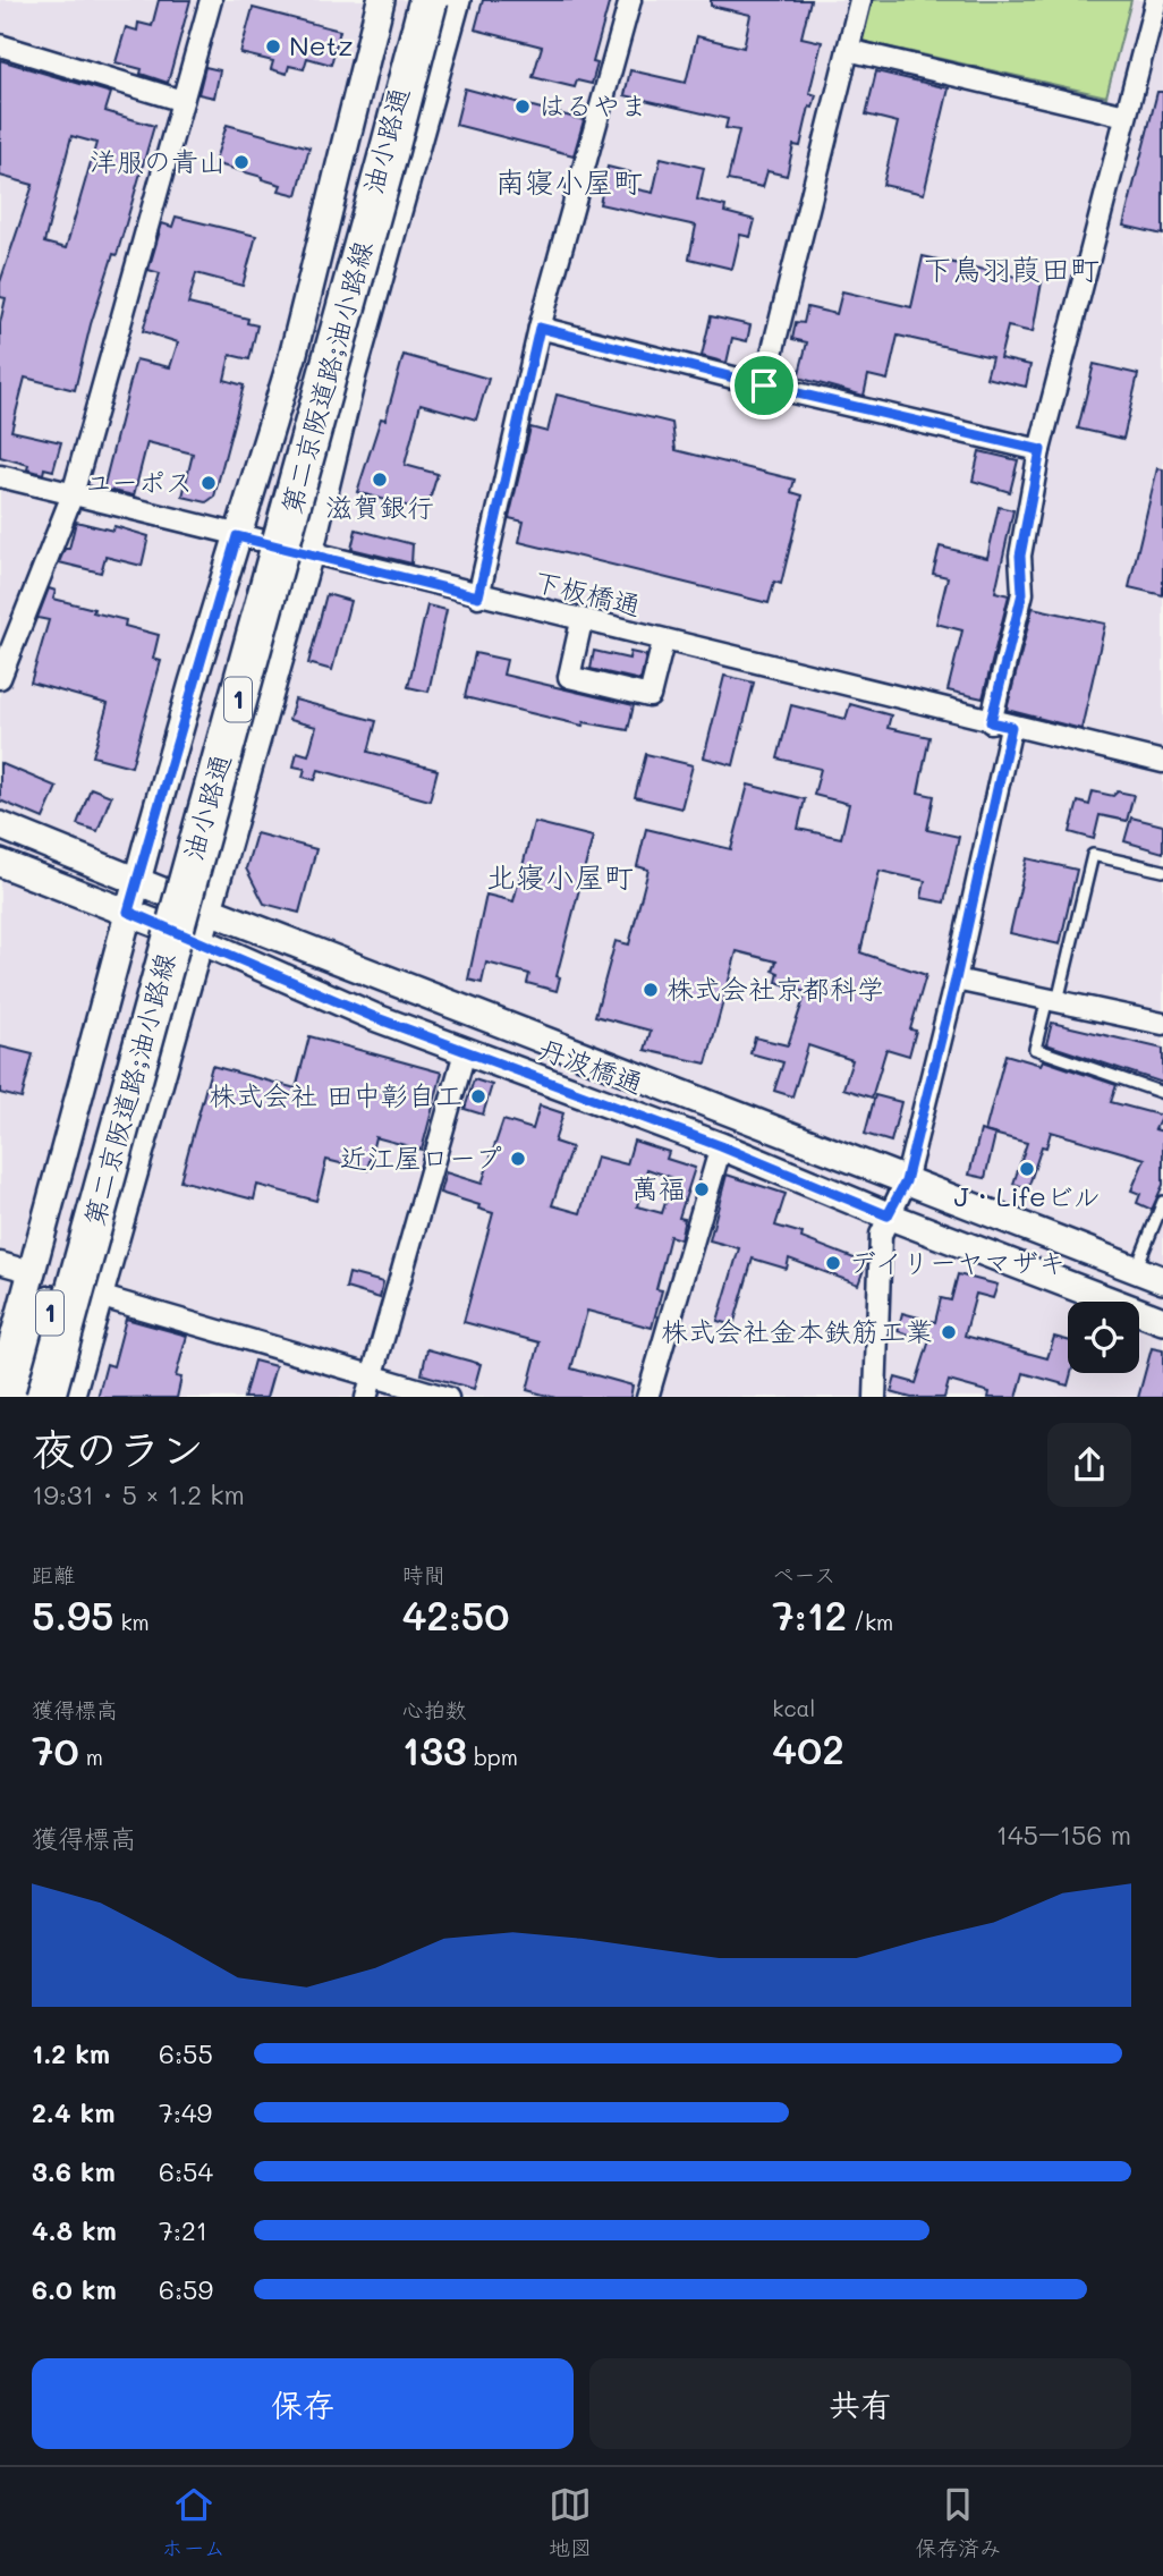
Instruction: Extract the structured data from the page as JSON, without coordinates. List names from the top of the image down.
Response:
{
  "streets": {
    "highway": ["第二京阪道路;油小路線", "1"],
    "street": ["油小路通", "下板橋通", "丹波橋通"]
  },
  "crossings": [
    ["油小路通", "下板橋通"],
    ["油小路通", "丹波橋通"]
  ],
  "districts": ["南寝小屋町", "下鳥羽葭田町", "北寝小屋町"],
  "places": [
    "Netz",
    "はるやま",
    "洋服の青山",
    "滋賀銀行",
    "ユーポス",
    "株式会社京都科学",
    "株式会社 田中彰自工",
    "近江屋ロープ",
    "J・Lifeビル",
    "萬福",
    "デイリーヤマザキ",
    "株式会社金本鉄筋工業"
  ],
  "page": {
    "heading": ["夜のラン", "19:31 · 5 × 1.2 km"],
    "stats": [
      ["距離", "5.95 km"],
      ["時間", "42:50"],
      ["ペース", "7:12 /km"],
      ["獲得標高", "70 m"],
      ["心拍数", "133 bpm"],
      ["kcal", "402"]
    ],
    "chart": ["獲得標高", "145–156 m"],
    "list": [
      {
        "name": "1.2 km",
        "note": "6:55"
      },
      {
        "name": "2.4 km",
        "note": "7:49"
      },
      {
        "name": "3.6 km",
        "note": "6:54"
      },
      {
        "name": "4.8 km",
        "note": "7:21"
      },
      {
        "name": "6.0 km",
        "note": "6:59"
      }
    ],
    "buttons": ["保存", "共有"],
    "tabs": ["ホーム", "地図", "保存済み"]
  }
}
